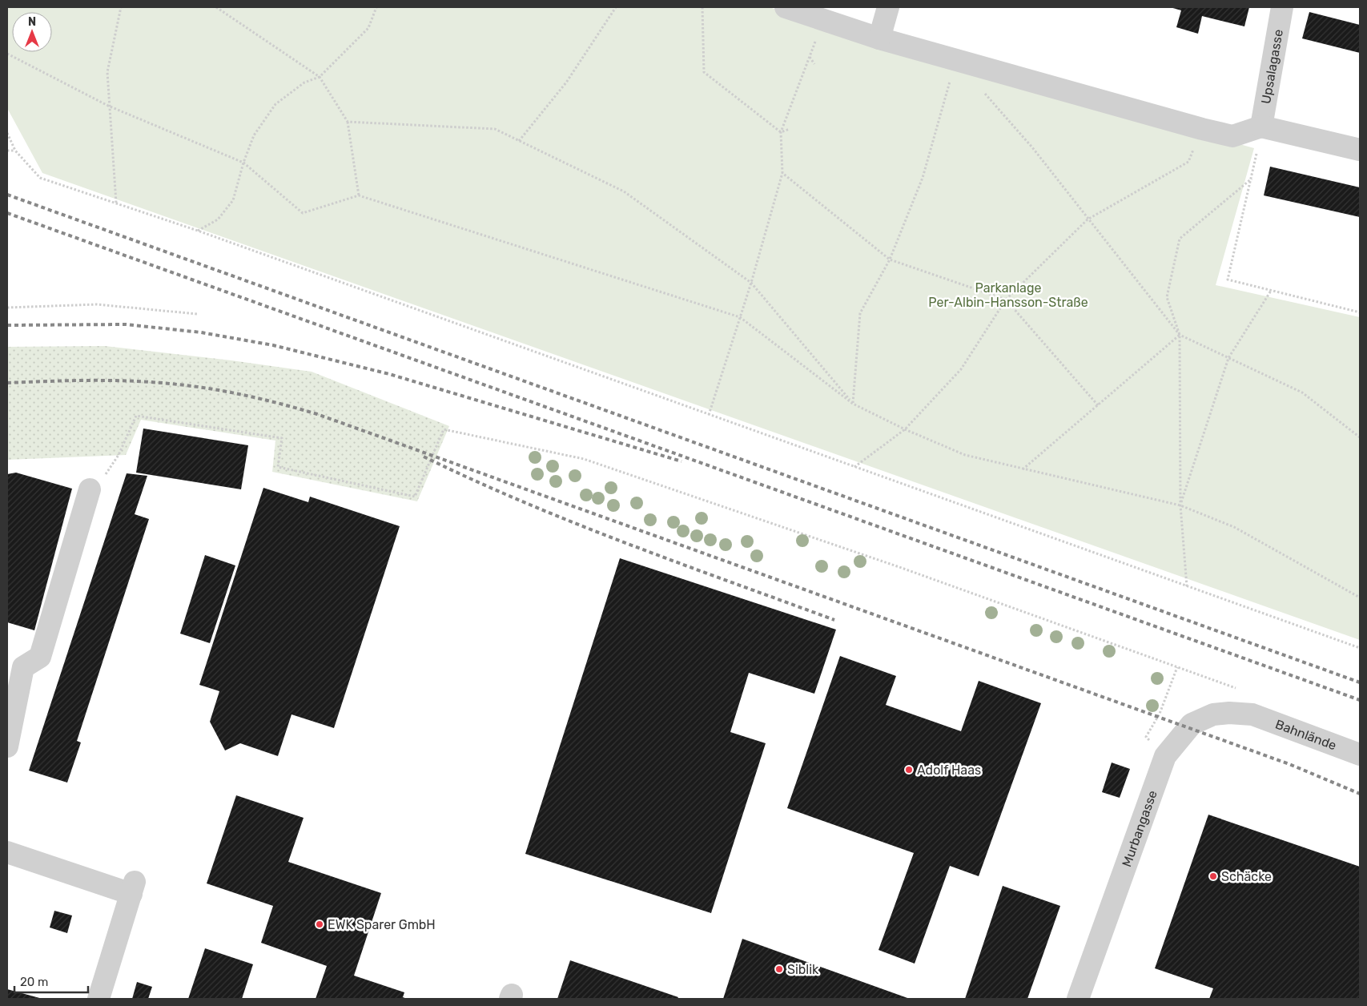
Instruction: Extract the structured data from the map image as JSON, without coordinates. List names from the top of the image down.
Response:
{
  "streets": {
    "street": ["Upsalagasse", "Bahnlände", "Murbangasse"]
  },
  "crossings": [
    ["Bahnlände", "Murbangasse"]
  ],
  "parks": ["Parkanlage Per-Albin-Hansson-Straße"],
  "places": [
    "Adolf Haas",
    "Schäcke",
    "EWK Sparer GmbH",
    "Siblik"
  ],
  "scale_bar": "20 m",
  "north": "top"
}
